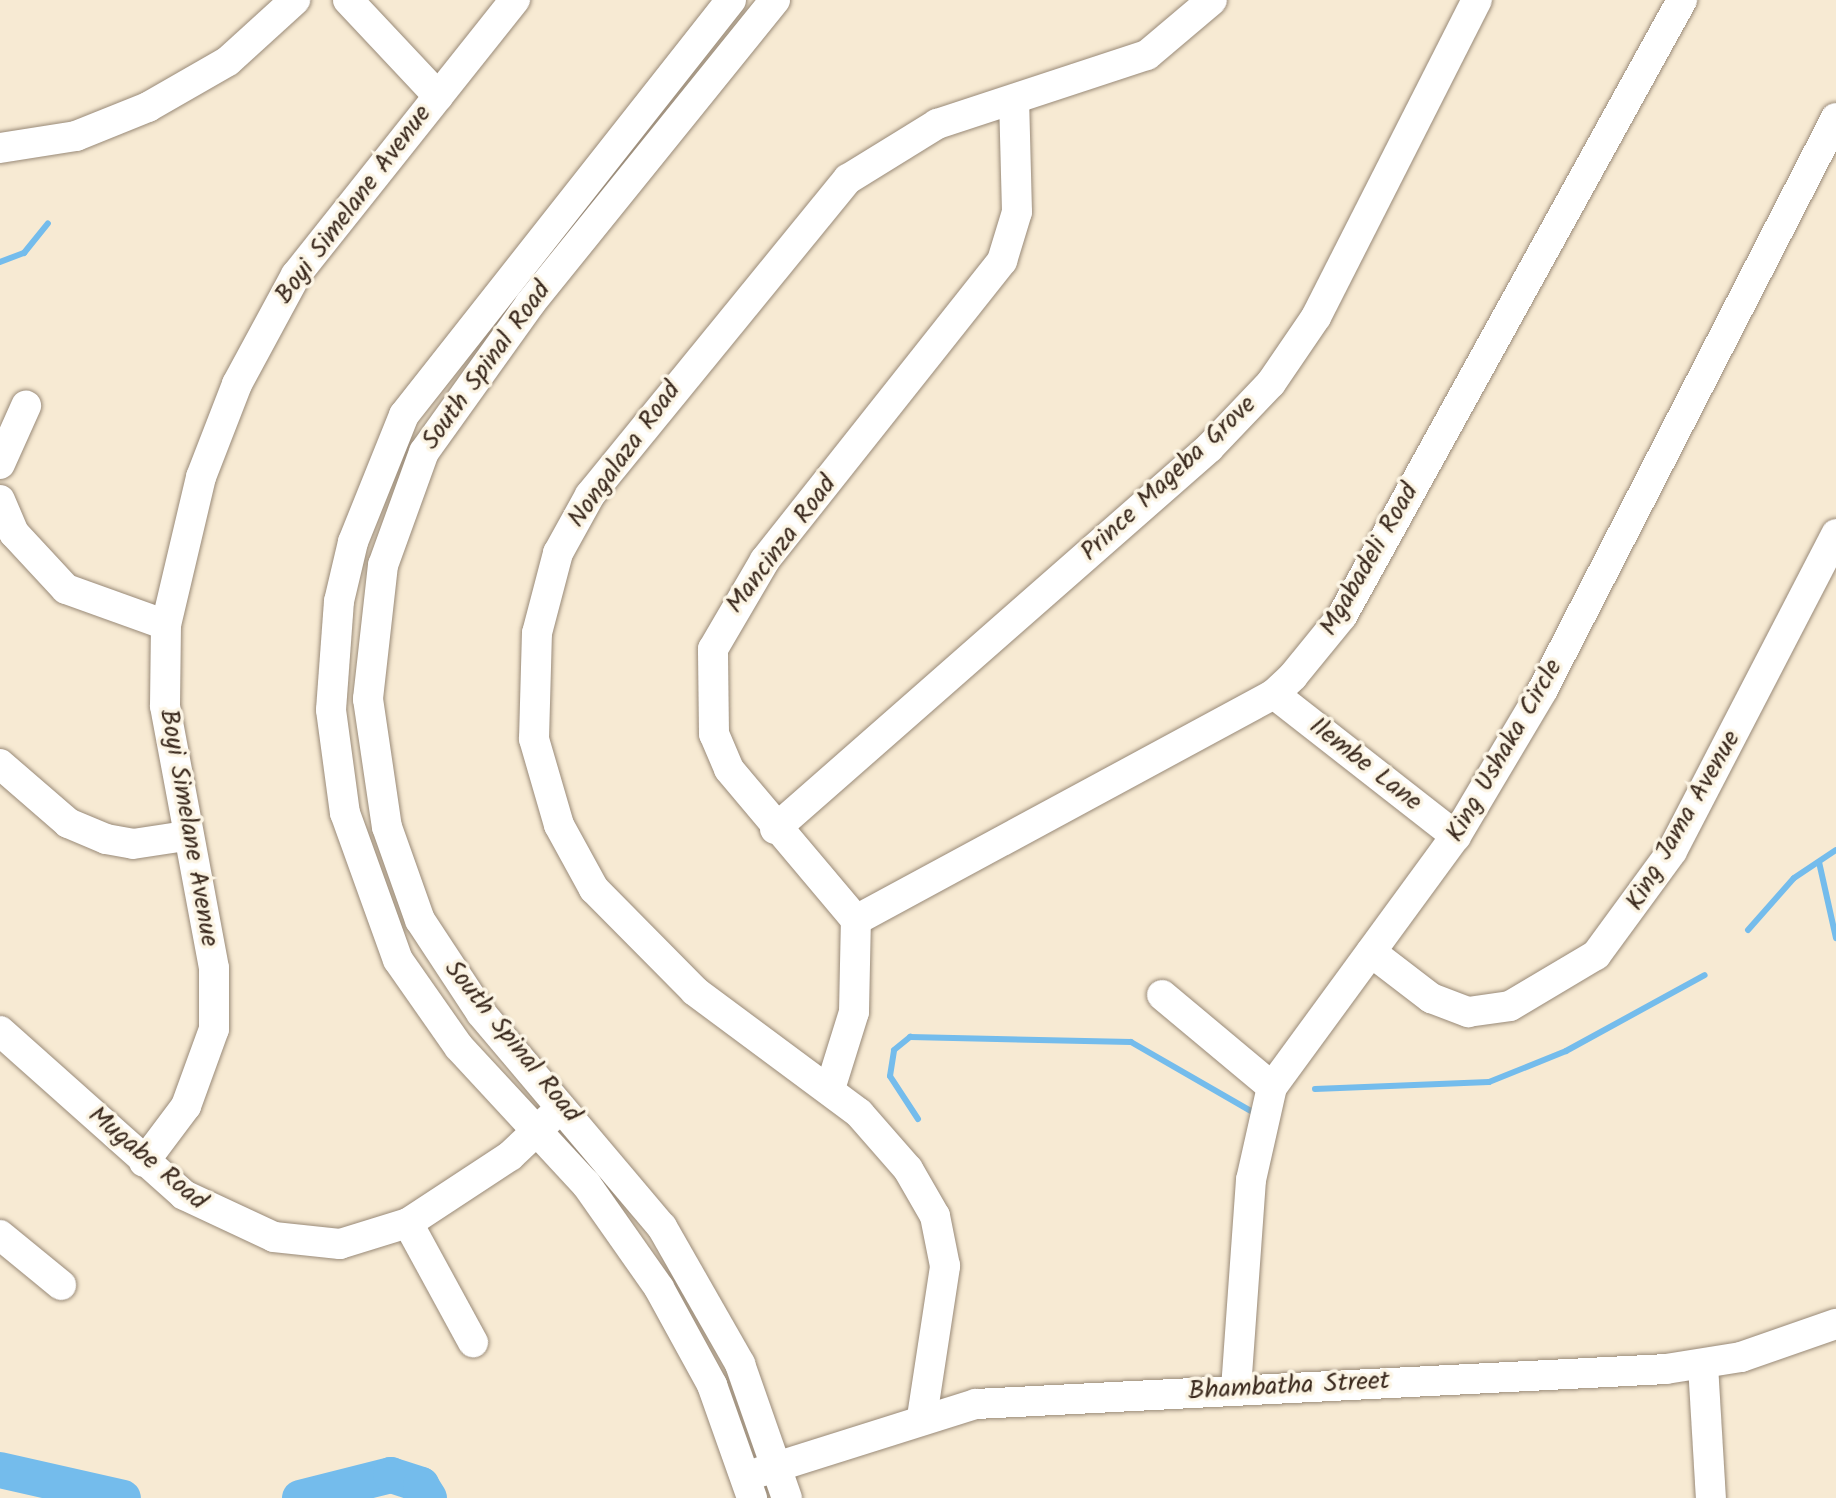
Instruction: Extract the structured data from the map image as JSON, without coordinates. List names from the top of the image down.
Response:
{
  "streets": {
    "street": [
      "Boyi Simelane Avenue",
      "South Spinal Road",
      "Nongalaza Road",
      "Prince Mageba Grove",
      "Mancinza Road",
      "Mgabadeli Road",
      "King Ushaka Circle",
      "Ilembe Lane",
      "King Jama Avenue",
      "Mugabe Road",
      "Bhambatha Street"
    ]
  },
  "crossings": [
    ["Boyi Simelane Avenue", "Mugabe Road"],
    ["South Spinal Road", "Mugabe Road"],
    ["South Spinal Road", "Bhambatha Street"],
    ["Nongalaza Road", "Mancinza Road"],
    ["Nongalaza Road", "Bhambatha Street"],
    ["Prince Mageba Grove", "Mancinza Road"],
    ["Mancinza Road", "Mgabadeli Road"],
    ["Mgabadeli Road", "Ilembe Lane"],
    ["King Ushaka Circle", "Ilembe Lane"],
    ["King Ushaka Circle", "King Jama Avenue"],
    ["King Ushaka Circle", "Bhambatha Street"]
  ]
}
